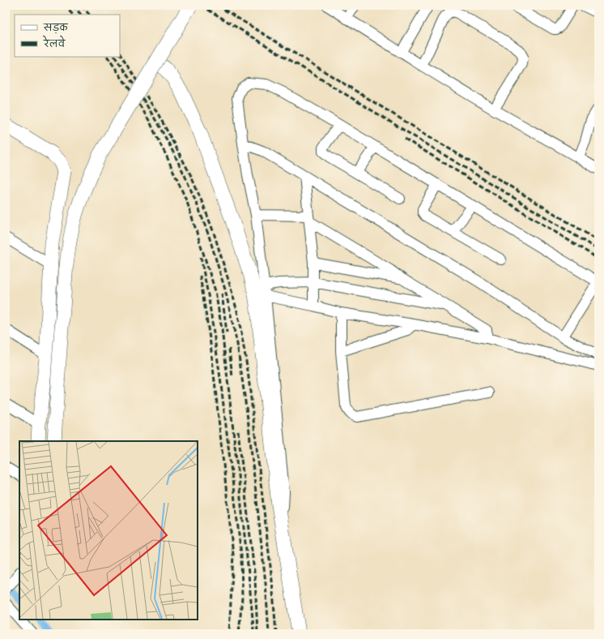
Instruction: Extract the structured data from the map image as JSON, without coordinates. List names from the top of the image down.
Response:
{
  "legend": ["सड़क", "रेलवे"]
}
